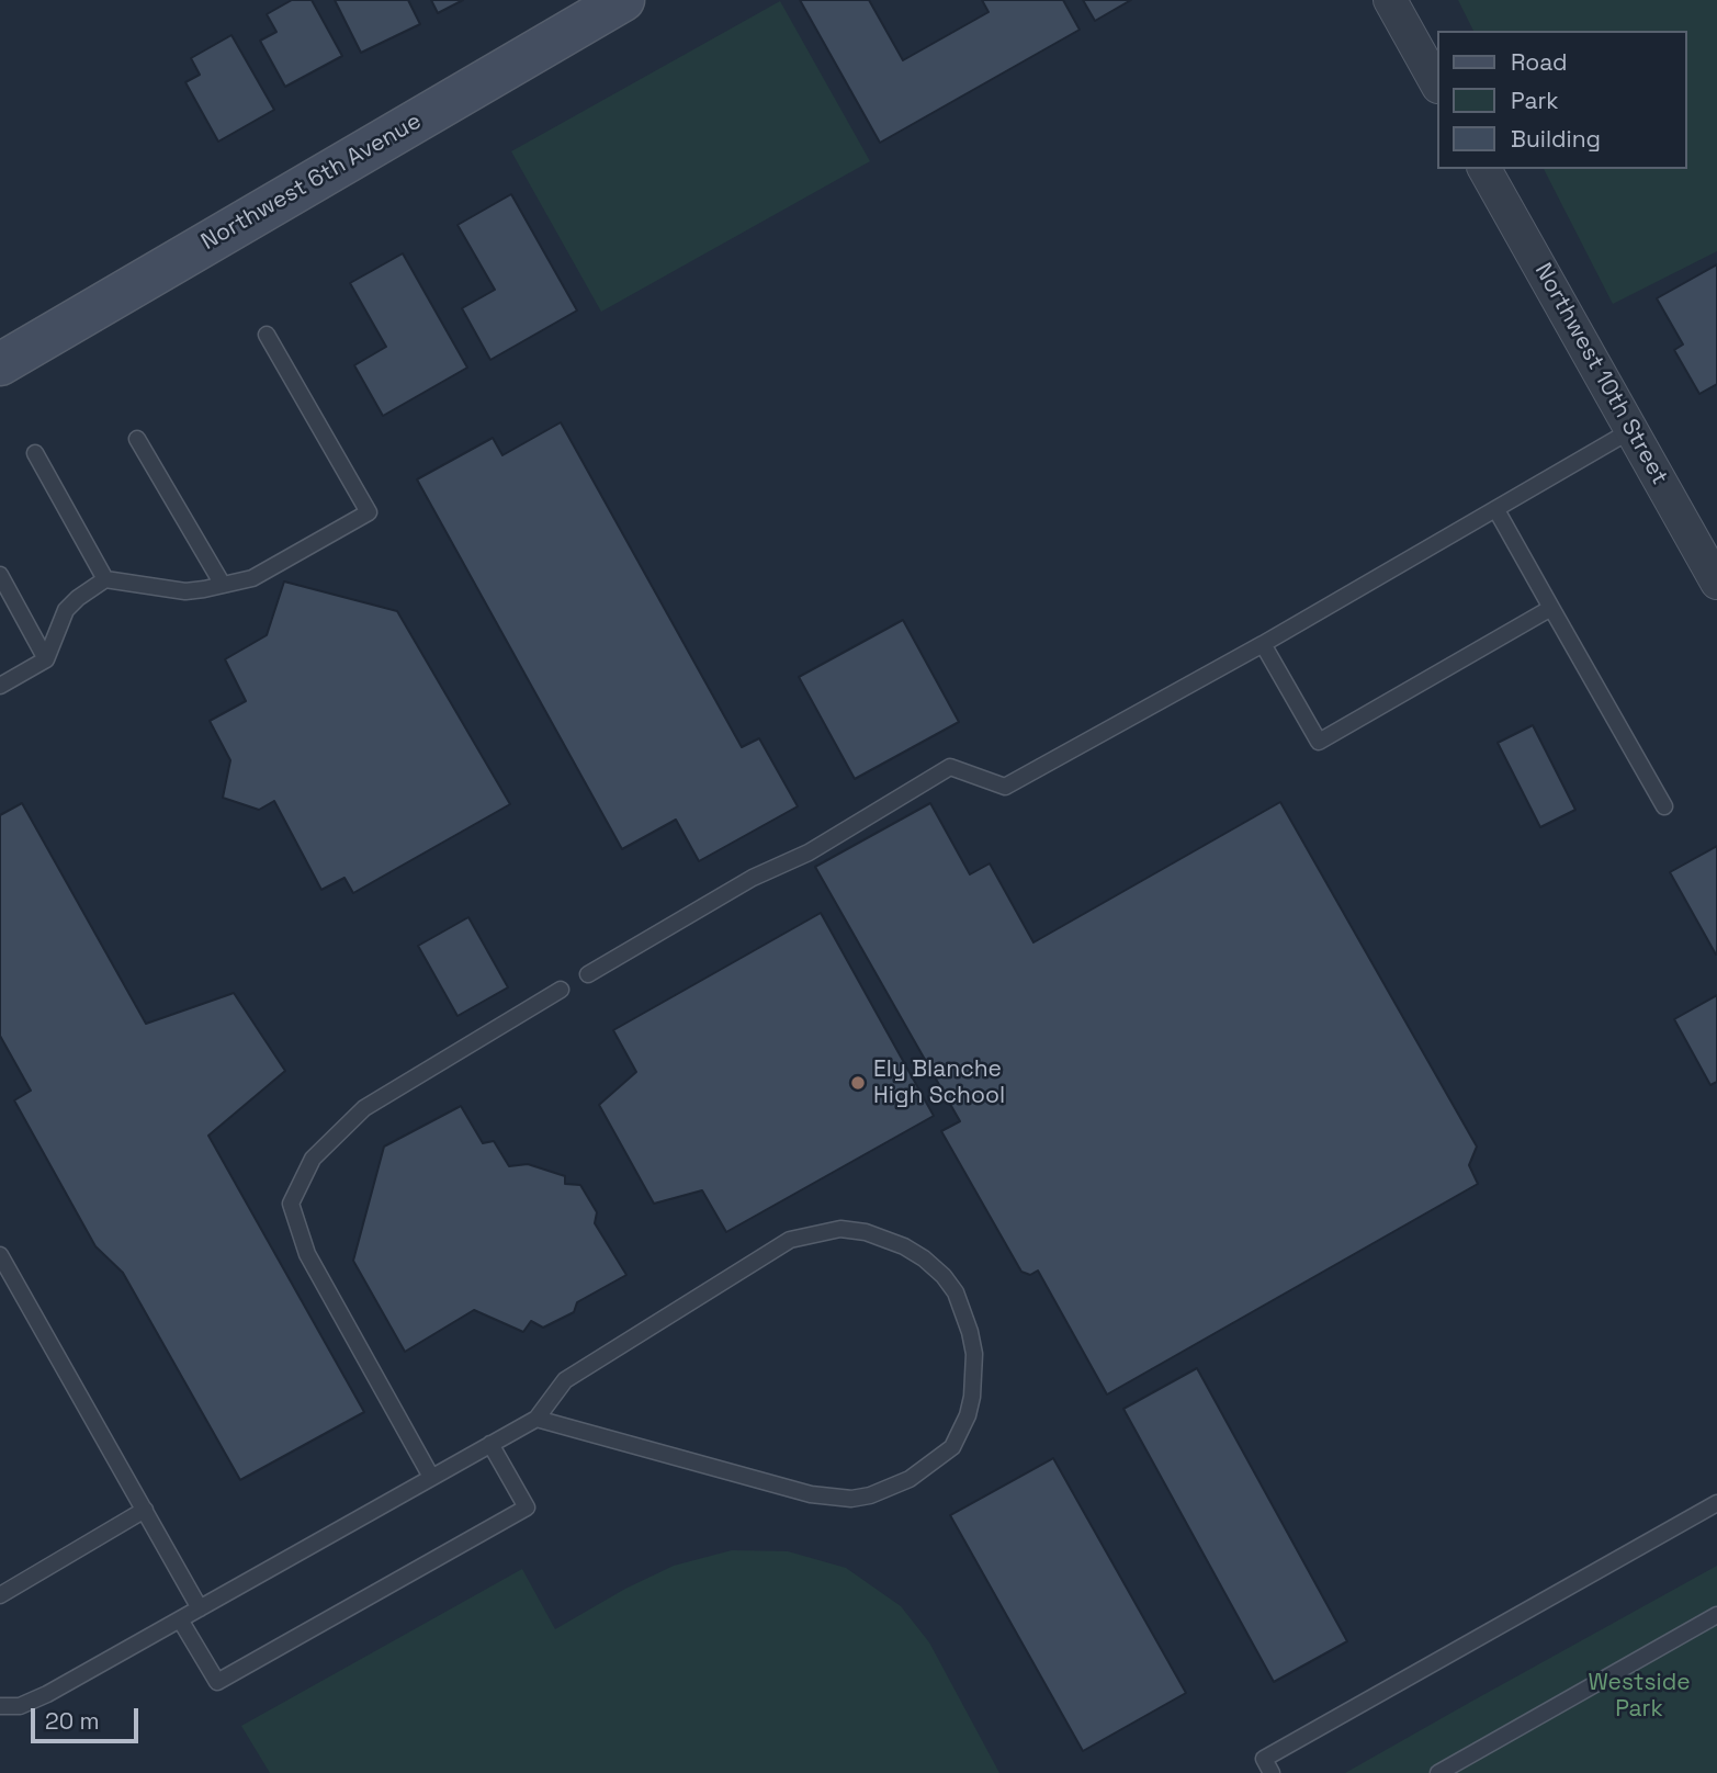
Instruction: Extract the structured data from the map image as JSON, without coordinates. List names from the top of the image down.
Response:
{
  "streets": {
    "street": ["Northwest 6th Avenue", "Northwest 10th Street"]
  },
  "parks": ["Westside Park"],
  "places": ["Ely Blanche High School"],
  "legend": ["Road", "Park", "Building"],
  "scale_bar": "20 m"
}
